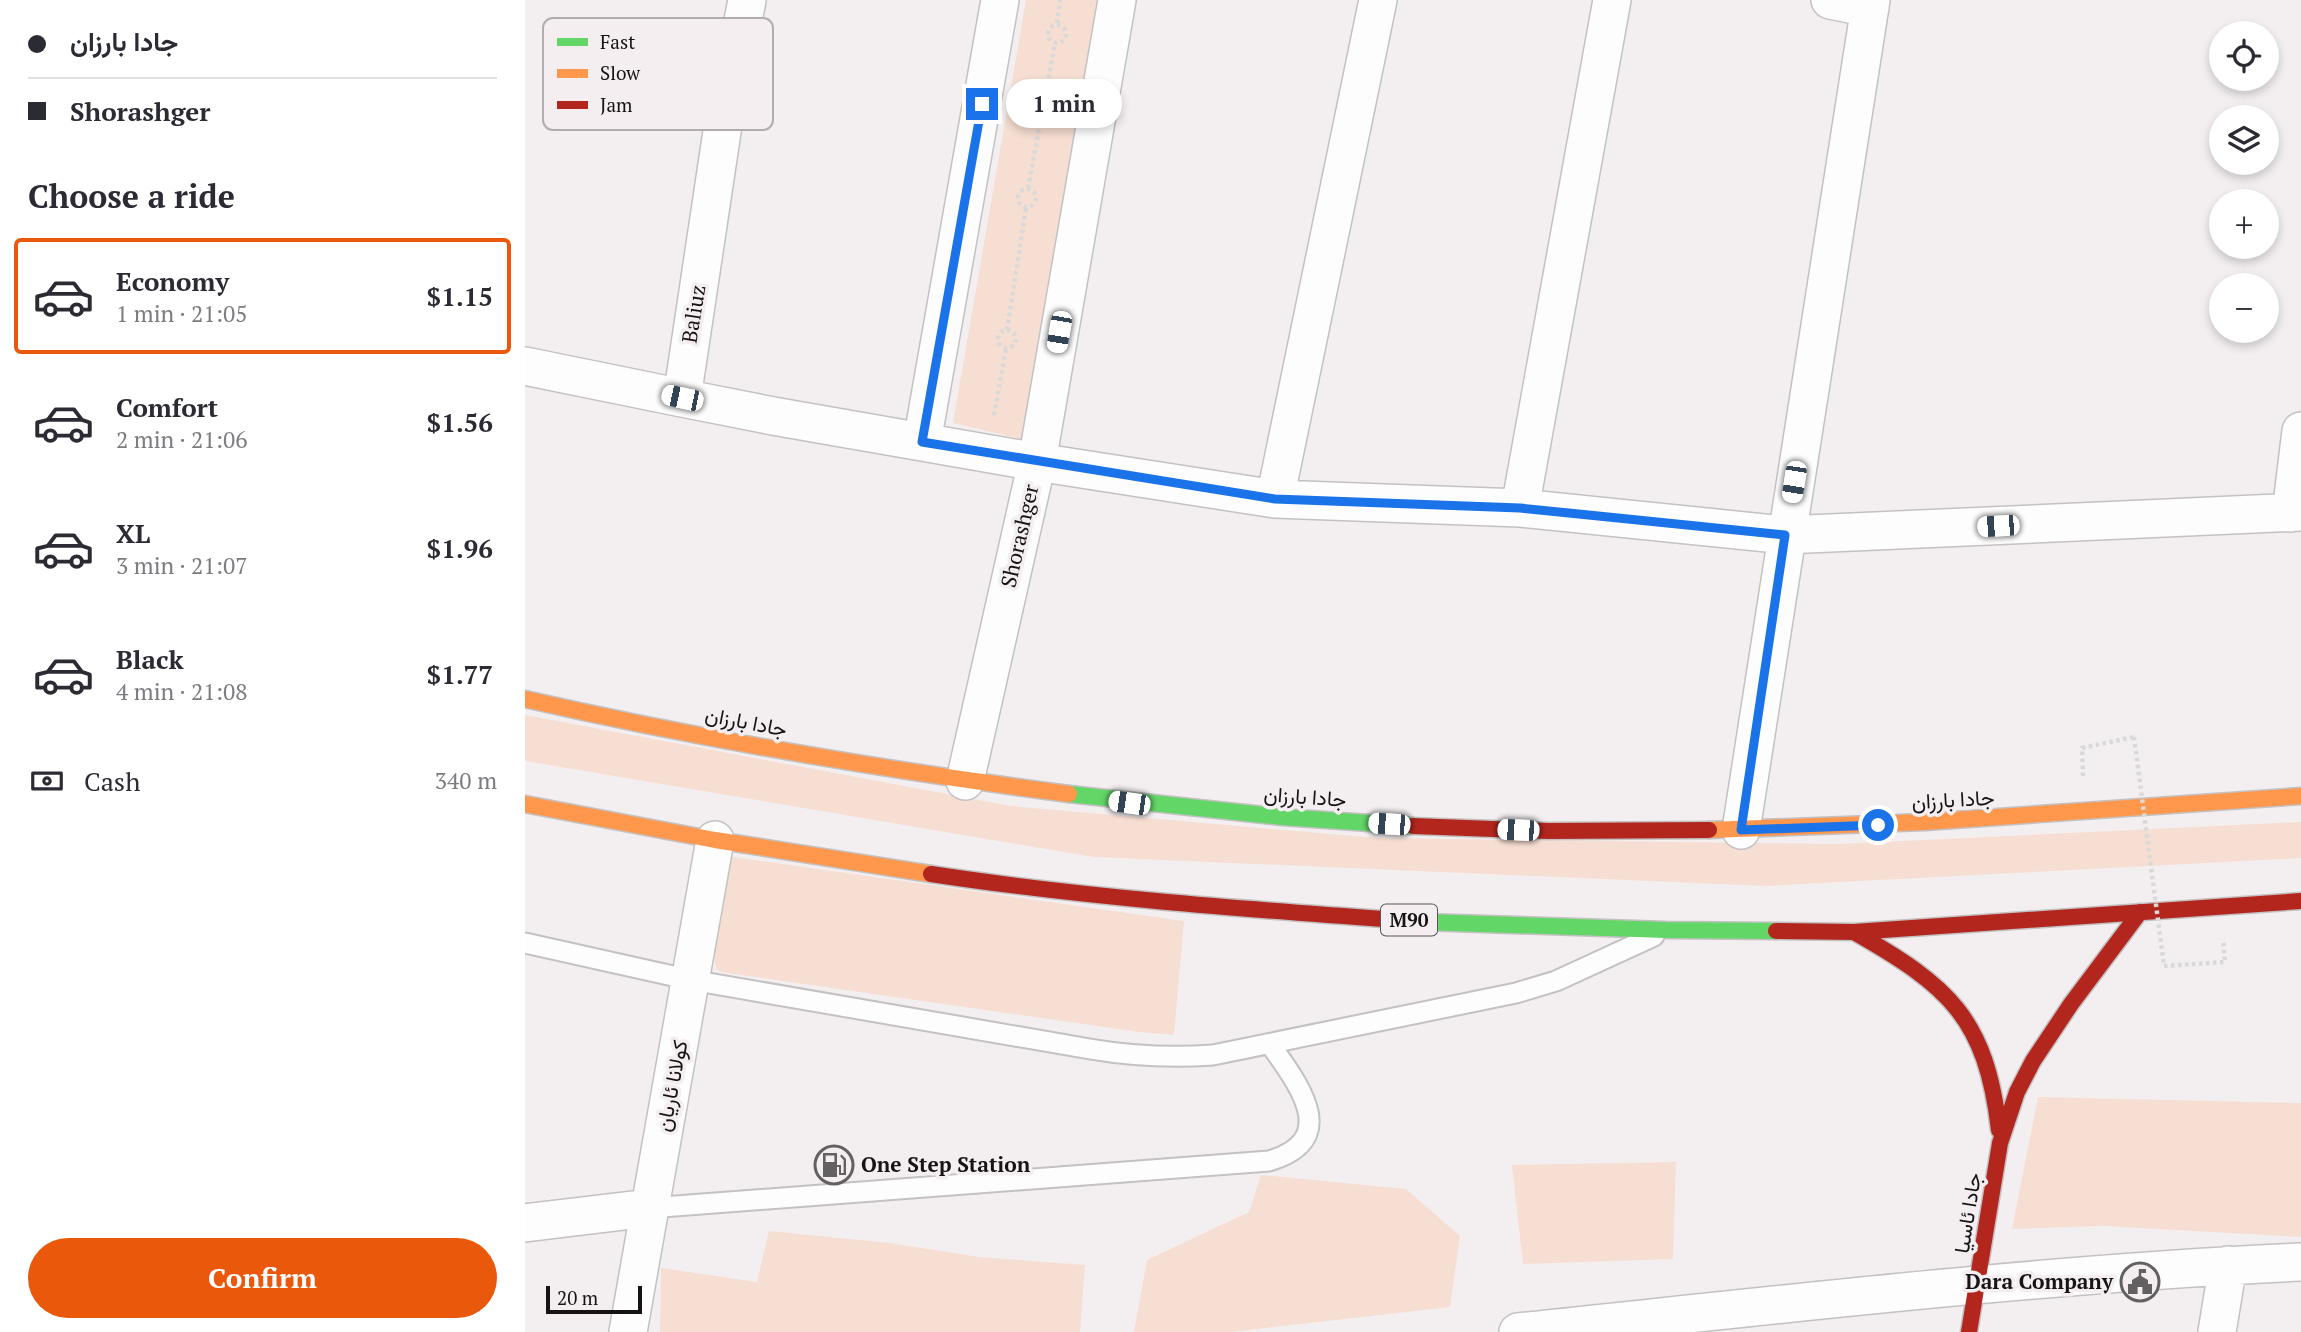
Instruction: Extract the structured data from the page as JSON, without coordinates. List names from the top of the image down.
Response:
{
  "streets": {
    "main road": ["جادا بارزان", "M90", "جادا ئاسيا"],
    "street": ["Baliuz", "Shorashger", "كولانا ئاريان"]
  },
  "crossings": [
    ["Shorashger", "جادا بارزان"],
    ["M90", "كولانا ئاريان"]
  ],
  "places": {
    "fuel station": ["One Step Station"],
    "public building": ["Dara Company"]
  },
  "legend": ["Fast", "Slow", "Jam"],
  "scale_bar": "20 m",
  "page": {
    "banner": ["جادا بارزان", "Shorashger"],
    "map_buttons": ["+", "−"],
    "bubble": "1 min",
    "heading": "Choose a ride",
    "list": [
      {
        "name": "Economy",
        "note": "1 min · 21:05",
        "value": "$1.15"
      },
      {
        "name": "Comfort",
        "note": "2 min · 21:06",
        "value": "$1.56"
      },
      {
        "name": "XL",
        "note": "3 min · 21:07",
        "value": "$1.96"
      },
      {
        "name": "Black",
        "note": "4 min · 21:08",
        "value": "$1.77"
      }
    ],
    "pay": ["Cash", "340 m"],
    "buttons": "Confirm",
    "scale": "20 m"
  }
}
